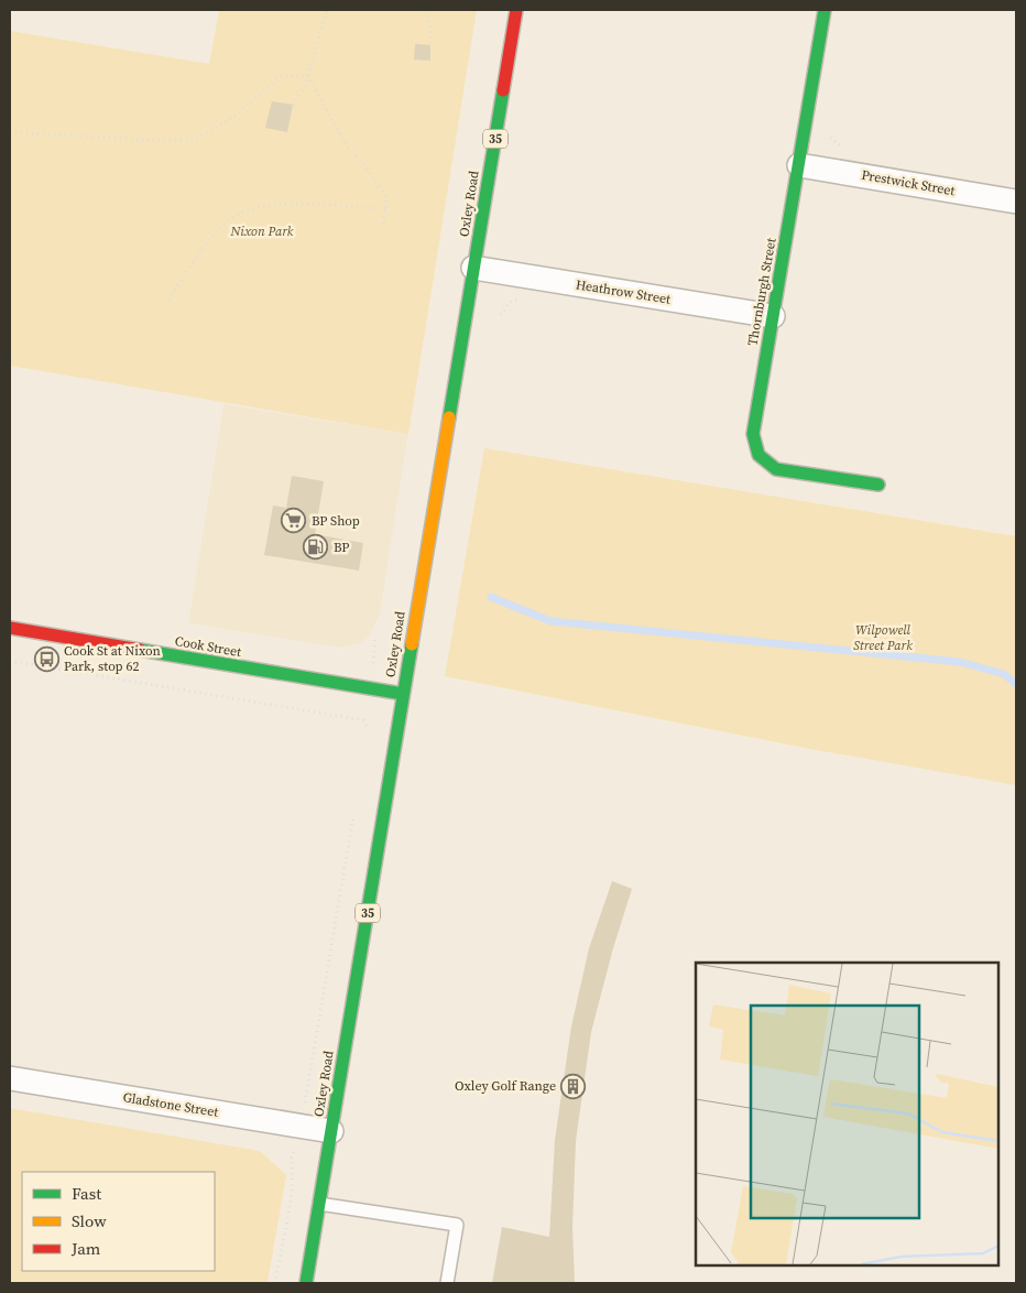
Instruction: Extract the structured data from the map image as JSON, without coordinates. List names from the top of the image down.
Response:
{
  "streets": {
    "main road": [
      "35",
      "Oxley Road",
      "Thornburgh Street",
      "Cook Street"
    ],
    "street": ["Prestwick Street", "Heathrow Street", "Gladstone Street"]
  },
  "crossings": [
    ["Prestwick Street", "Thornburgh Street"],
    ["Oxley Road", "Heathrow Street"],
    ["Oxley Road", "Cook Street"],
    ["Oxley Road", "Gladstone Street"],
    ["Heathrow Street", "Thornburgh Street"]
  ],
  "parks": ["Nixon Park", "Wilpowell Street Park"],
  "places": {
    "supermarket": ["BP Shop"],
    "fuel station": ["BP"],
    "bus stop": ["Cook St at Nixon Park, stop 62"],
    "building": ["Oxley Golf Range"]
  },
  "legend": ["Fast", "Slow", "Jam"]
}
